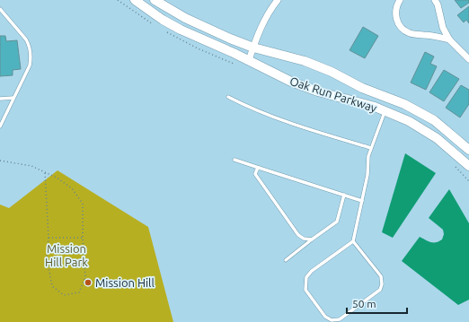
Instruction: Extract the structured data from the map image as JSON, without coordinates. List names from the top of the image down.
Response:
{
  "streets": {
    "street": ["Oak Run Parkway"]
  },
  "parks": ["Mission Hill Park"],
  "places": ["Mission Hill"],
  "scale_bar": "50 m"
}
